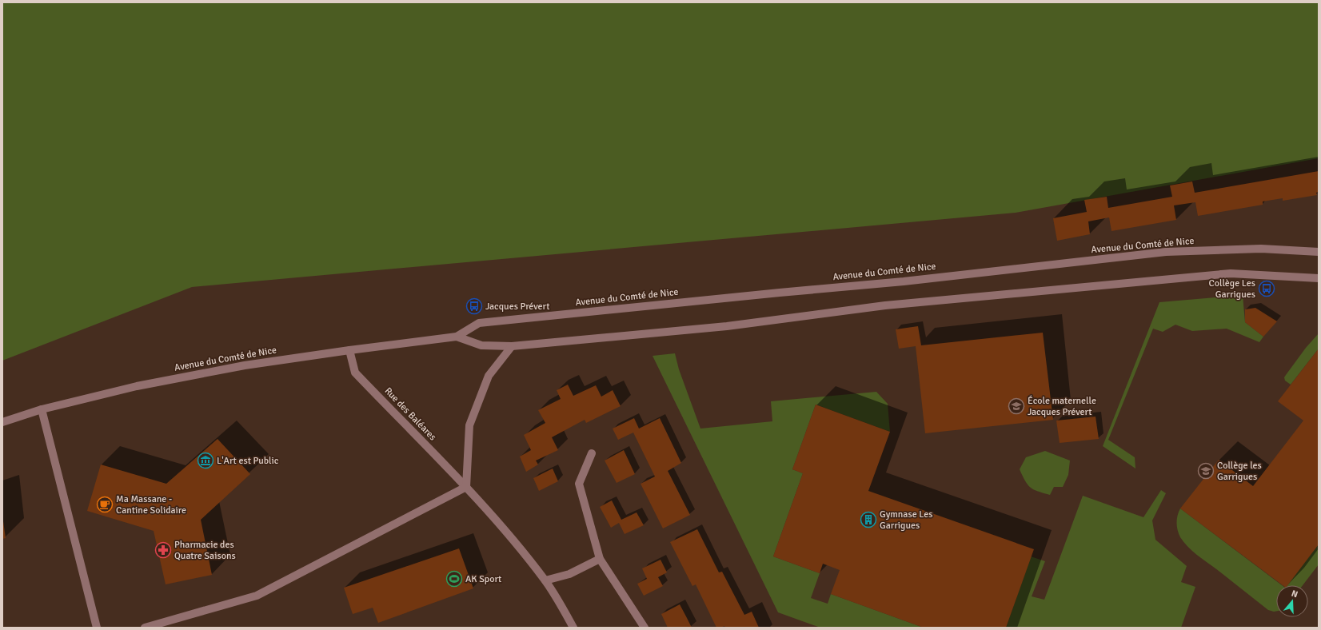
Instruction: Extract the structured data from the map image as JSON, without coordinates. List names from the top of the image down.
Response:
{
  "streets": {
    "street": ["Avenue du Comté de Nice", "Rue des Baléares"]
  },
  "crossings": [
    ["Avenue du Comté de Nice", "Rue des Baléares"]
  ],
  "places": {
    "bus stop": ["Collège Les Garrigues", "Jacques Prévert"],
    "school or university": ["École maternelle Jacques Prévert", "Collège les Garrigues"],
    "museum": ["L'Art est Public"],
    "cafe": ["Ma Massane - Cantine Solidaire"],
    "building": ["Gymnase Les Garrigues"],
    "pharmacy": ["Pharmacie des Quatre Saisons"],
    "sports": ["AK Sport"]
  },
  "north": "top"
}
